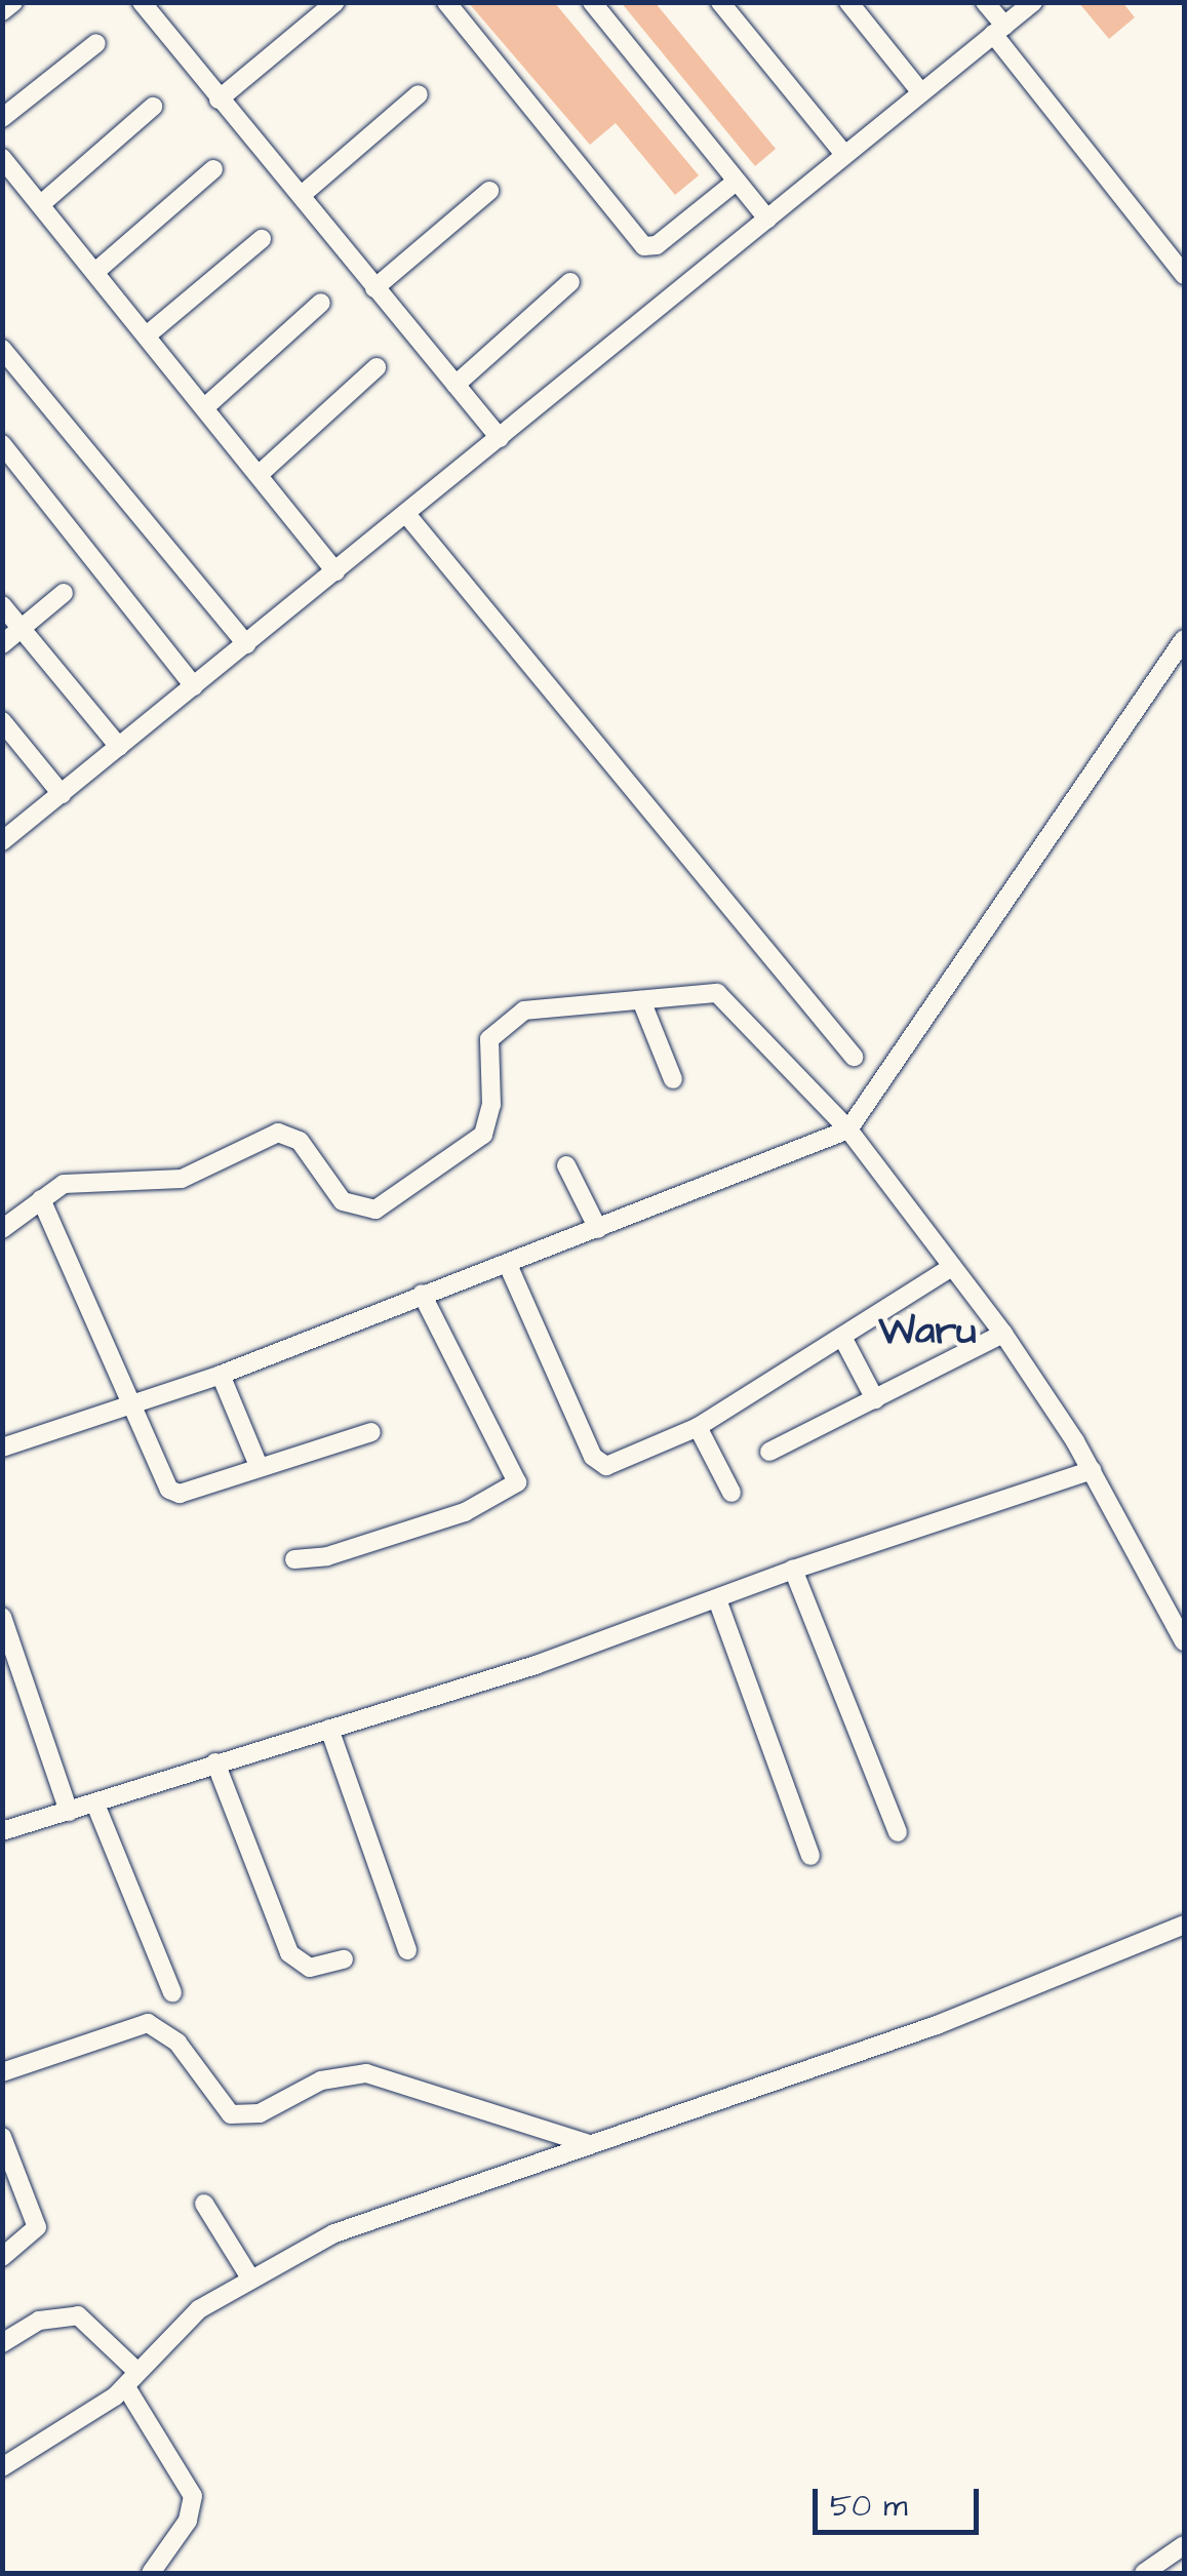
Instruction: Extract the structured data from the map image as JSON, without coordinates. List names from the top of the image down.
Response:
{
  "districts": ["Waru"],
  "scale_bar": "50 m"
}
